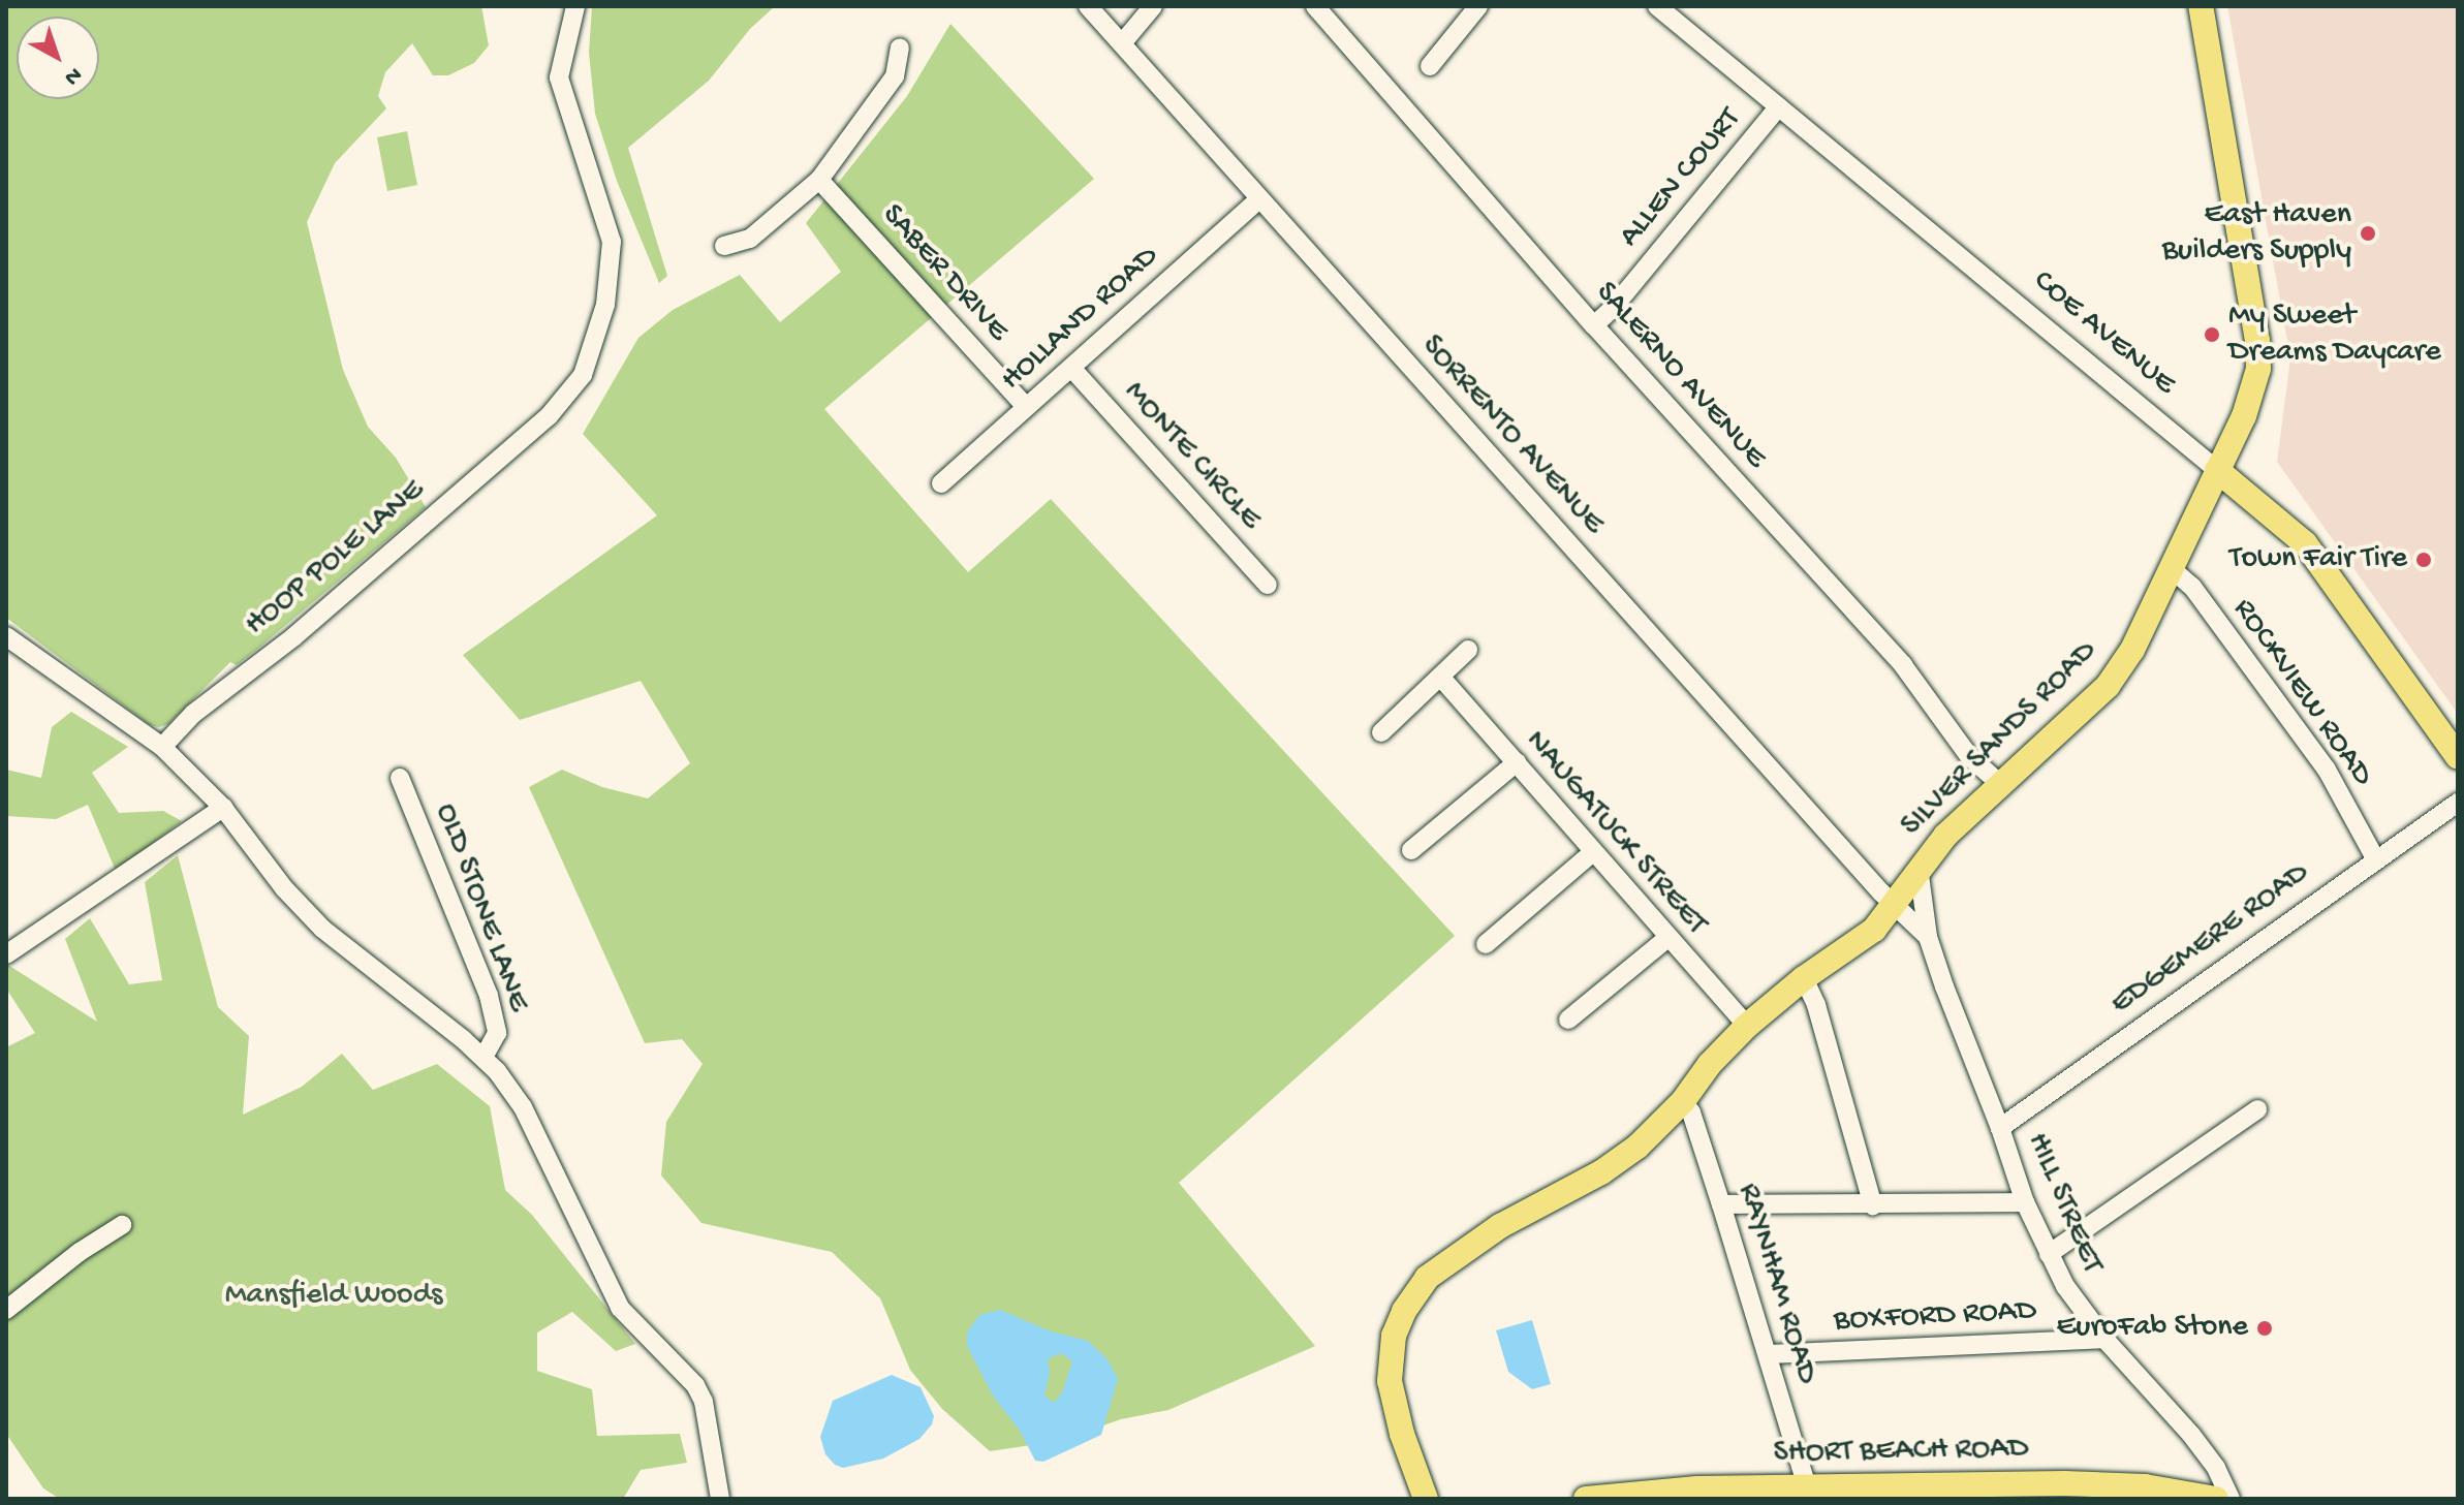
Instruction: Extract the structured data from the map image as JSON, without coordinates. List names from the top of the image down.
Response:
{
  "streets": {
    "main road": ["COE AVENUE", "SILVER SANDS ROAD", "SHORT BEACH ROAD"],
    "street": [
      "ALLEN COURT",
      "SABER DRIVE",
      "HOLLAND ROAD",
      "SALERNO AVENUE",
      "SORRENTO AVENUE",
      "MONTE CIRCLE",
      "HOOP POLE LANE",
      "ROCKVIEW ROAD",
      "NAUGATUCK STREET",
      "OLD STONE LANE",
      "EDGEMERE ROAD",
      "HILL STREET",
      "RAYNHAM ROAD",
      "BOXFORD ROAD"
    ]
  },
  "crossings": [
    ["ALLEN COURT", "COE AVENUE"],
    ["ALLEN COURT", "SALERNO AVENUE"],
    ["SABER DRIVE", "HOLLAND ROAD"],
    ["HOLLAND ROAD", "SORRENTO AVENUE"],
    ["HOLLAND ROAD", "MONTE CIRCLE"],
    ["COE AVENUE", "SILVER SANDS ROAD"],
    ["SALERNO AVENUE", "SILVER SANDS ROAD"],
    ["SORRENTO AVENUE", "SILVER SANDS ROAD"],
    ["SORRENTO AVENUE", "HILL STREET"],
    ["ROCKVIEW ROAD", "SILVER SANDS ROAD"],
    ["ROCKVIEW ROAD", "EDGEMERE ROAD"],
    ["SILVER SANDS ROAD", "NAUGATUCK STREET"],
    ["SILVER SANDS ROAD", "HILL STREET"],
    ["SILVER SANDS ROAD", "RAYNHAM ROAD"],
    ["EDGEMERE ROAD", "HILL STREET"],
    ["HILL STREET", "BOXFORD ROAD"],
    ["RAYNHAM ROAD", "BOXFORD ROAD"],
    ["RAYNHAM ROAD", "SHORT BEACH ROAD"]
  ],
  "parks": ["Mansfield Woods"],
  "places": [
    "East Haven Builders Supply",
    "My Sweet Dreams Daycare",
    "Town Fair Tire",
    "EuroFab Stone"
  ],
  "north": "bottom right"
}
